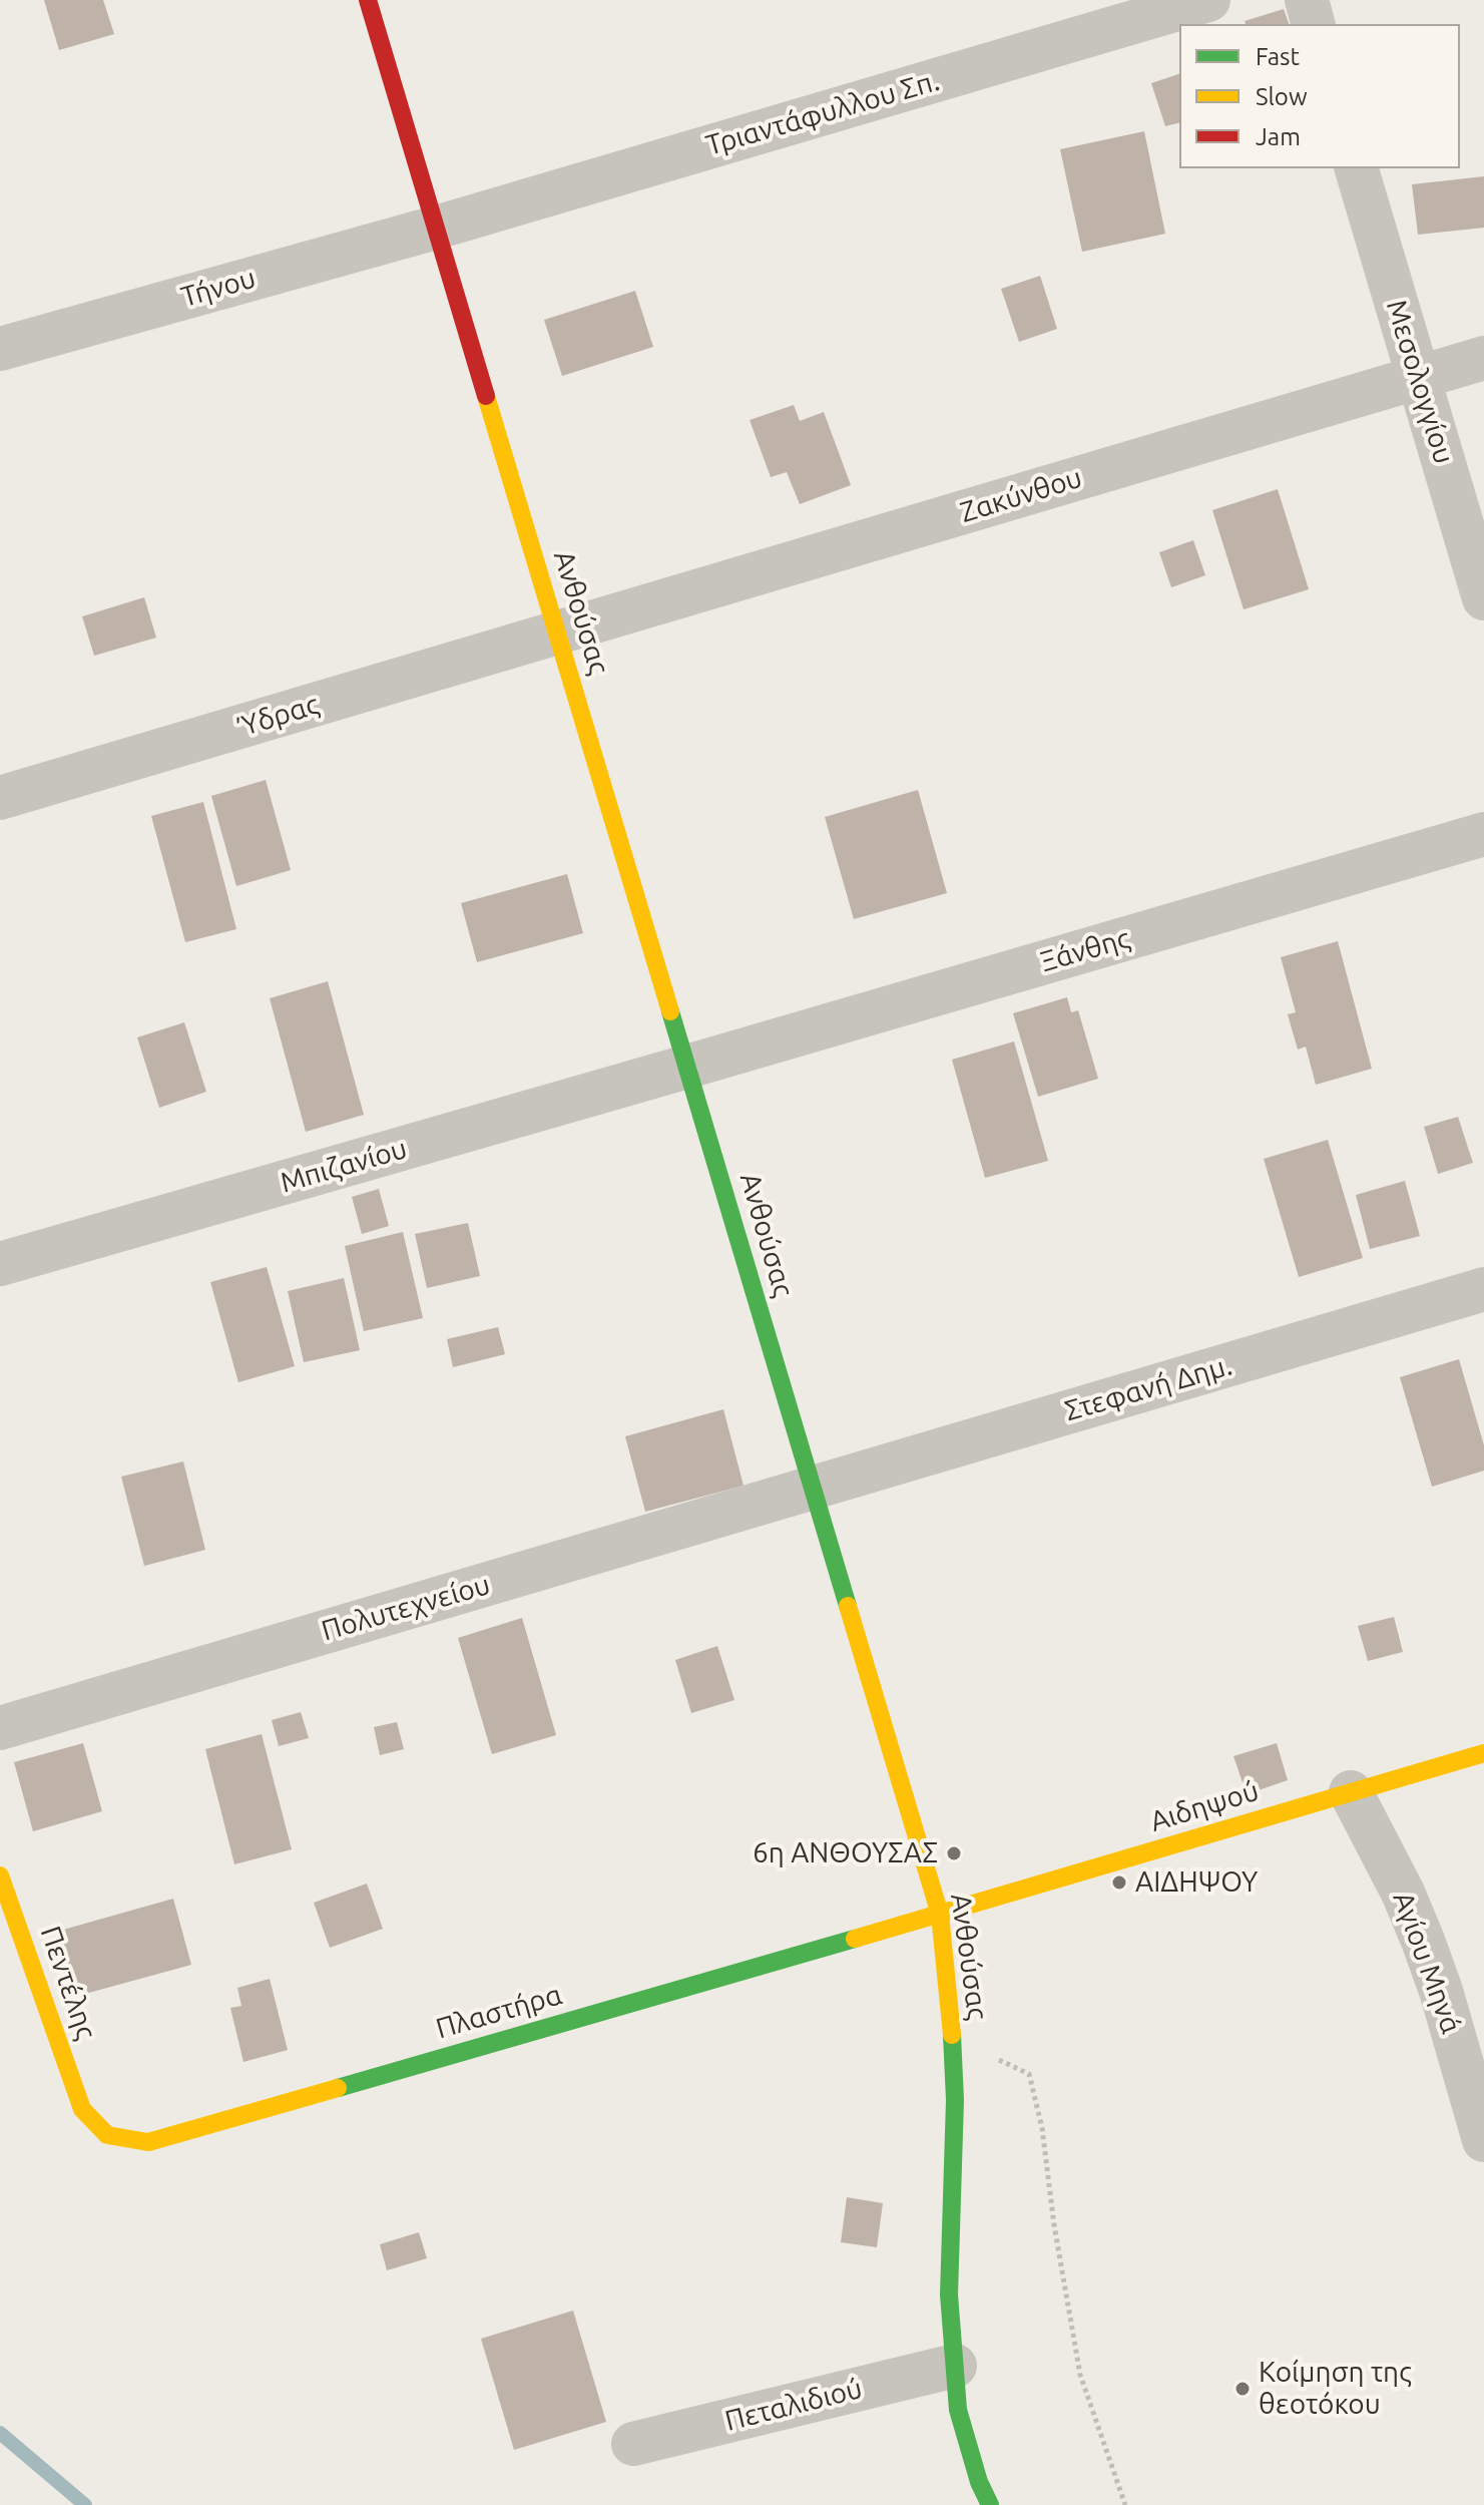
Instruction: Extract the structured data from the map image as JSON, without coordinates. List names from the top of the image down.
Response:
{
  "streets": {
    "street": [
      "Τριαντάφυλλου Σπ.",
      "Τήνου",
      "Μεσολογγίου",
      "Ζακύνθου",
      "Ανθούσας",
      "Ύδρας",
      "Ξάνθης",
      "Μπιζανίου",
      "Στεφανή Δημ.",
      "Πολυτεχνείου",
      "Αιδηψού",
      "Αγίου Μηνά",
      "Πεντέλης",
      "Πλαστήρα",
      "Πεταλιδιού"
    ]
  },
  "crossings": [
    ["Τριαντάφυλλου Σπ.", "Τήνου"],
    ["Τριαντάφυλλου Σπ.", "Ανθούσας"],
    ["Τήνου", "Ανθούσας"],
    ["Μεσολογγίου", "Ζακύνθου"],
    ["Ζακύνθου", "Ανθούσας"],
    ["Ζακύνθου", "Ύδρας"],
    ["Ανθούσας", "Ύδρας"],
    ["Ανθούσας", "Ξάνθης"],
    ["Ανθούσας", "Μπιζανίου"],
    ["Ανθούσας", "Στεφανή Δημ."],
    ["Ανθούσας", "Πολυτεχνείου"],
    ["Ανθούσας", "Αιδηψού"],
    ["Ανθούσας", "Πλαστήρα"],
    ["Ανθούσας", "Πεταλιδιού"],
    ["Ξάνθης", "Μπιζανίου"],
    ["Στεφανή Δημ.", "Πολυτεχνείου"],
    ["Αιδηψού", "Αγίου Μηνά"],
    ["Αιδηψού", "Πλαστήρα"],
    ["Πεντέλης", "Πλαστήρα"]
  ],
  "places": ["6η ΑΝΘΟΥΣΑΣ", "ΑΙΔΗΨΟΥ", "Κοίμηση της θεοτόκου"],
  "legend": ["Fast", "Slow", "Jam"]
}
